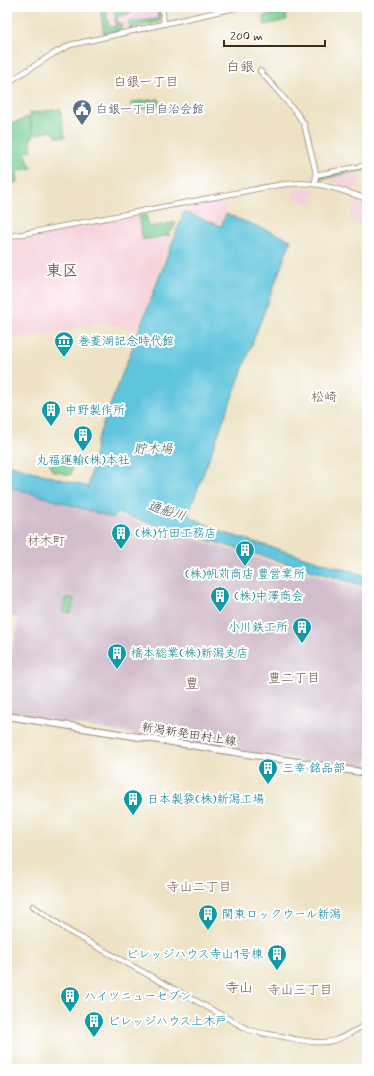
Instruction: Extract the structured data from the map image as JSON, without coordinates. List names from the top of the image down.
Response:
{
  "streets": {
    "main road": ["新潟新発田村上線"]
  },
  "districts": [
    "白銀",
    "白銀一丁目",
    "東区",
    "松崎",
    "材木町",
    "豊二丁目",
    "豊",
    "寺山二丁目",
    "寺山",
    "寺山三丁目"
  ],
  "water": ["貯木場", "通船川"],
  "places": {
    "public building": ["白銀一丁目自治会館"],
    "museum": ["巻菱湖記念時代館"],
    "building": [
      "中野製作所",
      "丸福運輸(株)本社",
      "(株)竹田工務店",
      "(株)帆苅商店 豊営業所",
      "(株)中澤商会",
      "小川鉄工所",
      "橋本総業(株)新潟支店",
      "三幸 銘品部",
      "日本製袋(株)新潟工場",
      "関東ロックウール新潟",
      "ビレッジハウス寺山1号棟",
      "ハイツニューセブン",
      "ビレッジハウス上木戸"
    ]
  },
  "scale_bar": "200 m"
}
